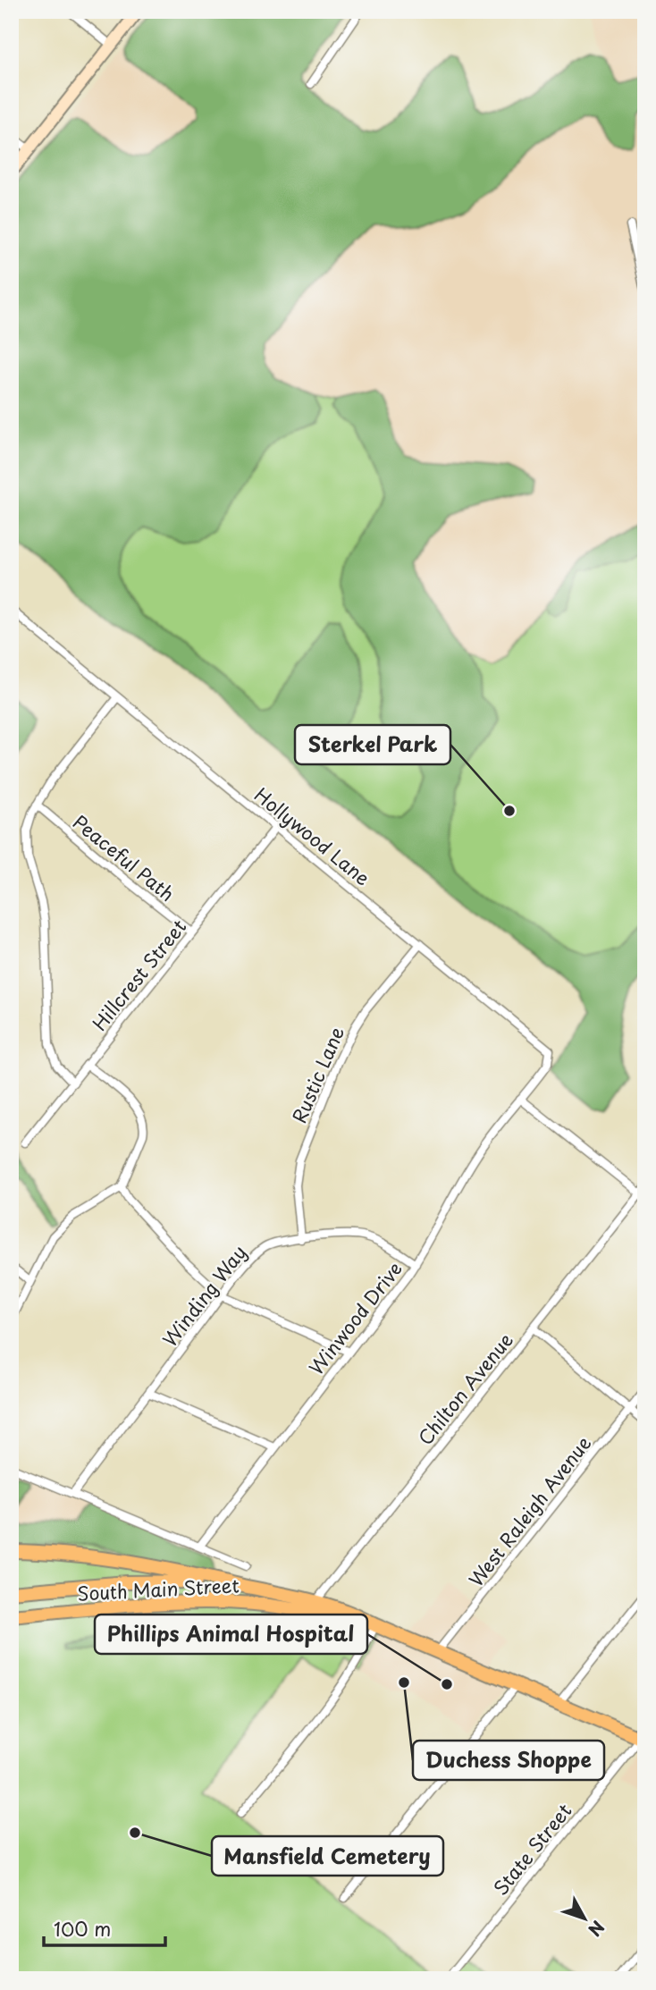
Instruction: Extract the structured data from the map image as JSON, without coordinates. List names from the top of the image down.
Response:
{
  "streets": {
    "highway": ["South Main Street"],
    "street": [
      "Hollywood Lane",
      "Peaceful Path",
      "Hillcrest Street",
      "Rustic Lane",
      "Winding Way",
      "Winwood Drive",
      "Chilton Avenue",
      "West Raleigh Avenue",
      "State Street"
    ]
  },
  "crossings": [
    ["Hollywood Lane", "Hillcrest Street"],
    ["Hollywood Lane", "Rustic Lane"],
    ["Hollywood Lane", "Winwood Drive"],
    ["Peaceful Path", "Hillcrest Street"],
    ["Rustic Lane", "Winding Way"],
    ["Winding Way", "Winwood Drive"],
    ["Winding Way", "South Main Street"],
    ["Winwood Drive", "South Main Street"],
    ["Chilton Avenue", "South Main Street"],
    ["West Raleigh Avenue", "South Main Street"],
    ["South Main Street", "State Street"]
  ],
  "places": [
    "Sterkel Park",
    "Duchess Shoppe",
    "Phillips Animal Hospital",
    "Mansfield Cemetery"
  ],
  "scale_bar": "100 m",
  "north": "bottom right"
}
